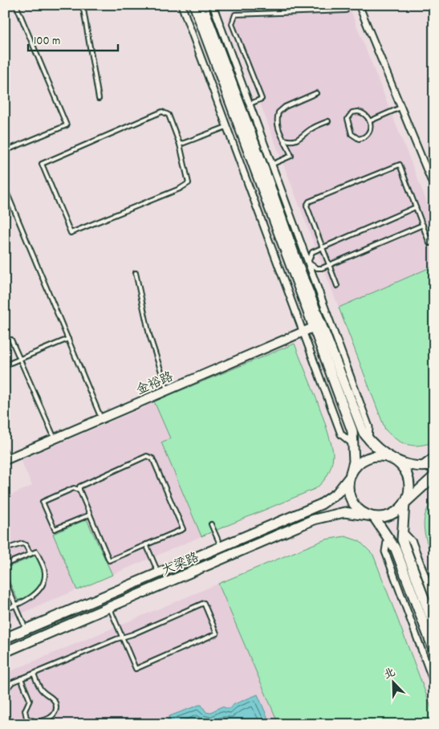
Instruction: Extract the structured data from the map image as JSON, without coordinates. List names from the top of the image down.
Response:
{
  "streets": {
    "main road": ["大梁路"],
    "street": ["金裕路"]
  },
  "scale_bar": "100 m",
  "north": "top left"
}
